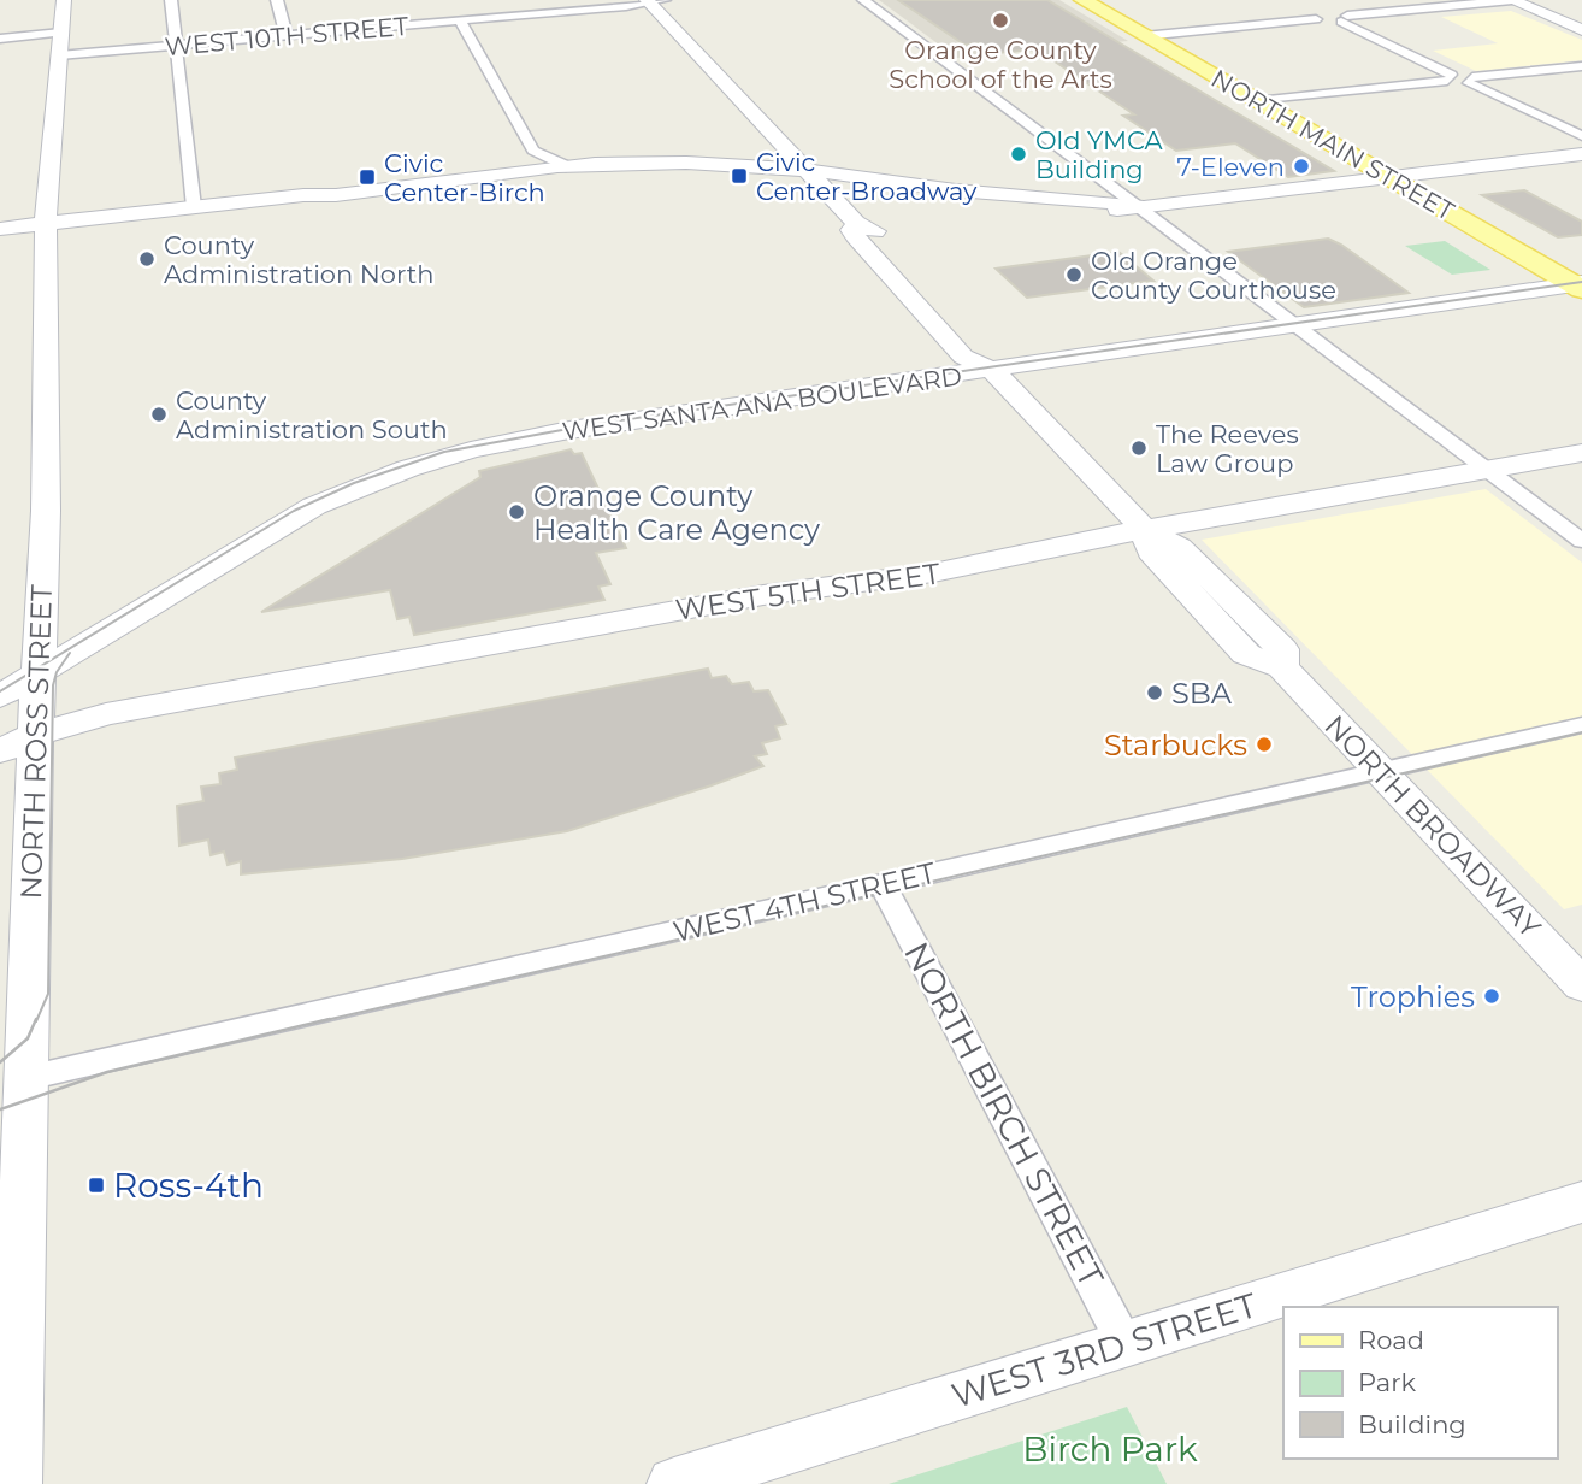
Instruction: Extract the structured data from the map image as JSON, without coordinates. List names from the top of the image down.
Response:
{
  "streets": {
    "main road": [
      "NORTH MAIN STREET",
      "WEST SANTA ANA BOULEVARD",
      "WEST 5TH STREET",
      "NORTH ROSS STREET",
      "NORTH BROADWAY",
      "WEST 3RD STREET"
    ],
    "street": ["WEST 10TH STREET", "WEST 4TH STREET", "NORTH BIRCH STREET"]
  },
  "crossings": [
    ["WEST 10TH STREET", "NORTH ROSS STREET"],
    ["WEST 10TH STREET", "NORTH BROADWAY"],
    ["NORTH MAIN STREET", "WEST SANTA ANA BOULEVARD"],
    ["WEST SANTA ANA BOULEVARD", "NORTH ROSS STREET"],
    ["WEST SANTA ANA BOULEVARD", "NORTH BROADWAY"],
    ["WEST 5TH STREET", "NORTH ROSS STREET"],
    ["WEST 5TH STREET", "NORTH BROADWAY"],
    ["NORTH ROSS STREET", "WEST 4TH STREET"],
    ["NORTH BROADWAY", "WEST 4TH STREET"],
    ["WEST 4TH STREET", "NORTH BIRCH STREET"],
    ["NORTH BIRCH STREET", "WEST 3RD STREET"]
  ],
  "parks": ["Birch Park"],
  "places": {
    "other": [
      "Orange County School of the Arts",
      "Old YMCA Building",
      "7-Eleven",
      "County Administration North",
      "Old Orange County Courthouse",
      "County Administration South",
      "The Reeves Law Group",
      "Orange County Health Care Agency",
      "SBA",
      "Starbucks",
      "Trophies"
    ],
    "transit": ["Civic Center-Broadway", "Civic Center-Birch", "Ross-4th"]
  },
  "legend": ["Road", "Park", "Building"]
}
